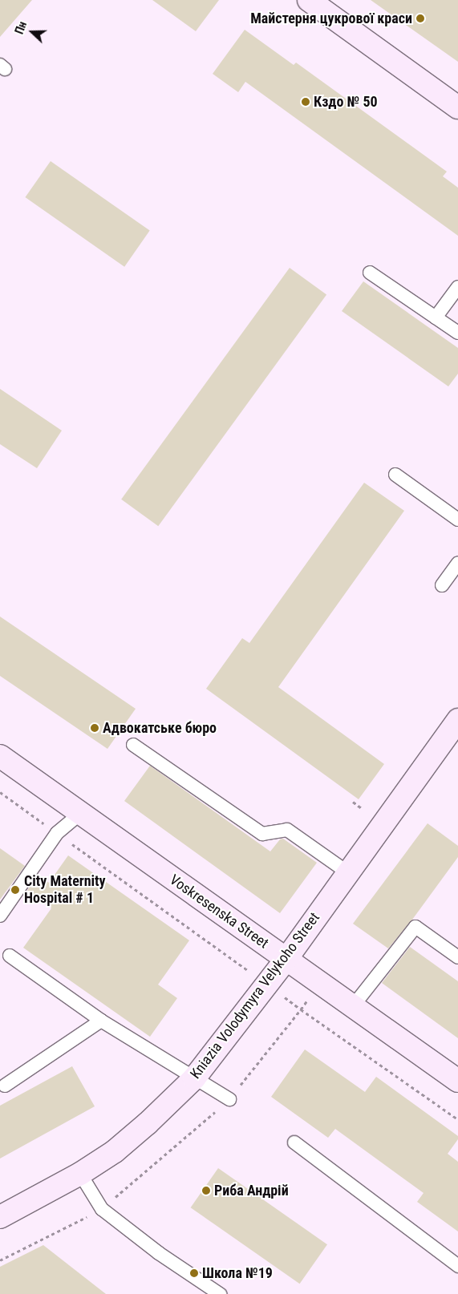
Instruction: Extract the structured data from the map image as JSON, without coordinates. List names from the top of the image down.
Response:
{
  "streets": {
    "main road": ["Voskresenska Street", "Kniazia Volodymyra Velykoho Street"]
  },
  "crossings": [
    ["Voskresenska Street", "Kniazia Volodymyra Velykoho Street"]
  ],
  "places": [
    "Майстерня цукрової краси",
    "Кздо № 50",
    "Адвокатське бюро",
    "City Maternity Hospital # 1",
    "Риба Андрій",
    "Школа №19"
  ],
  "north": "left"
}
